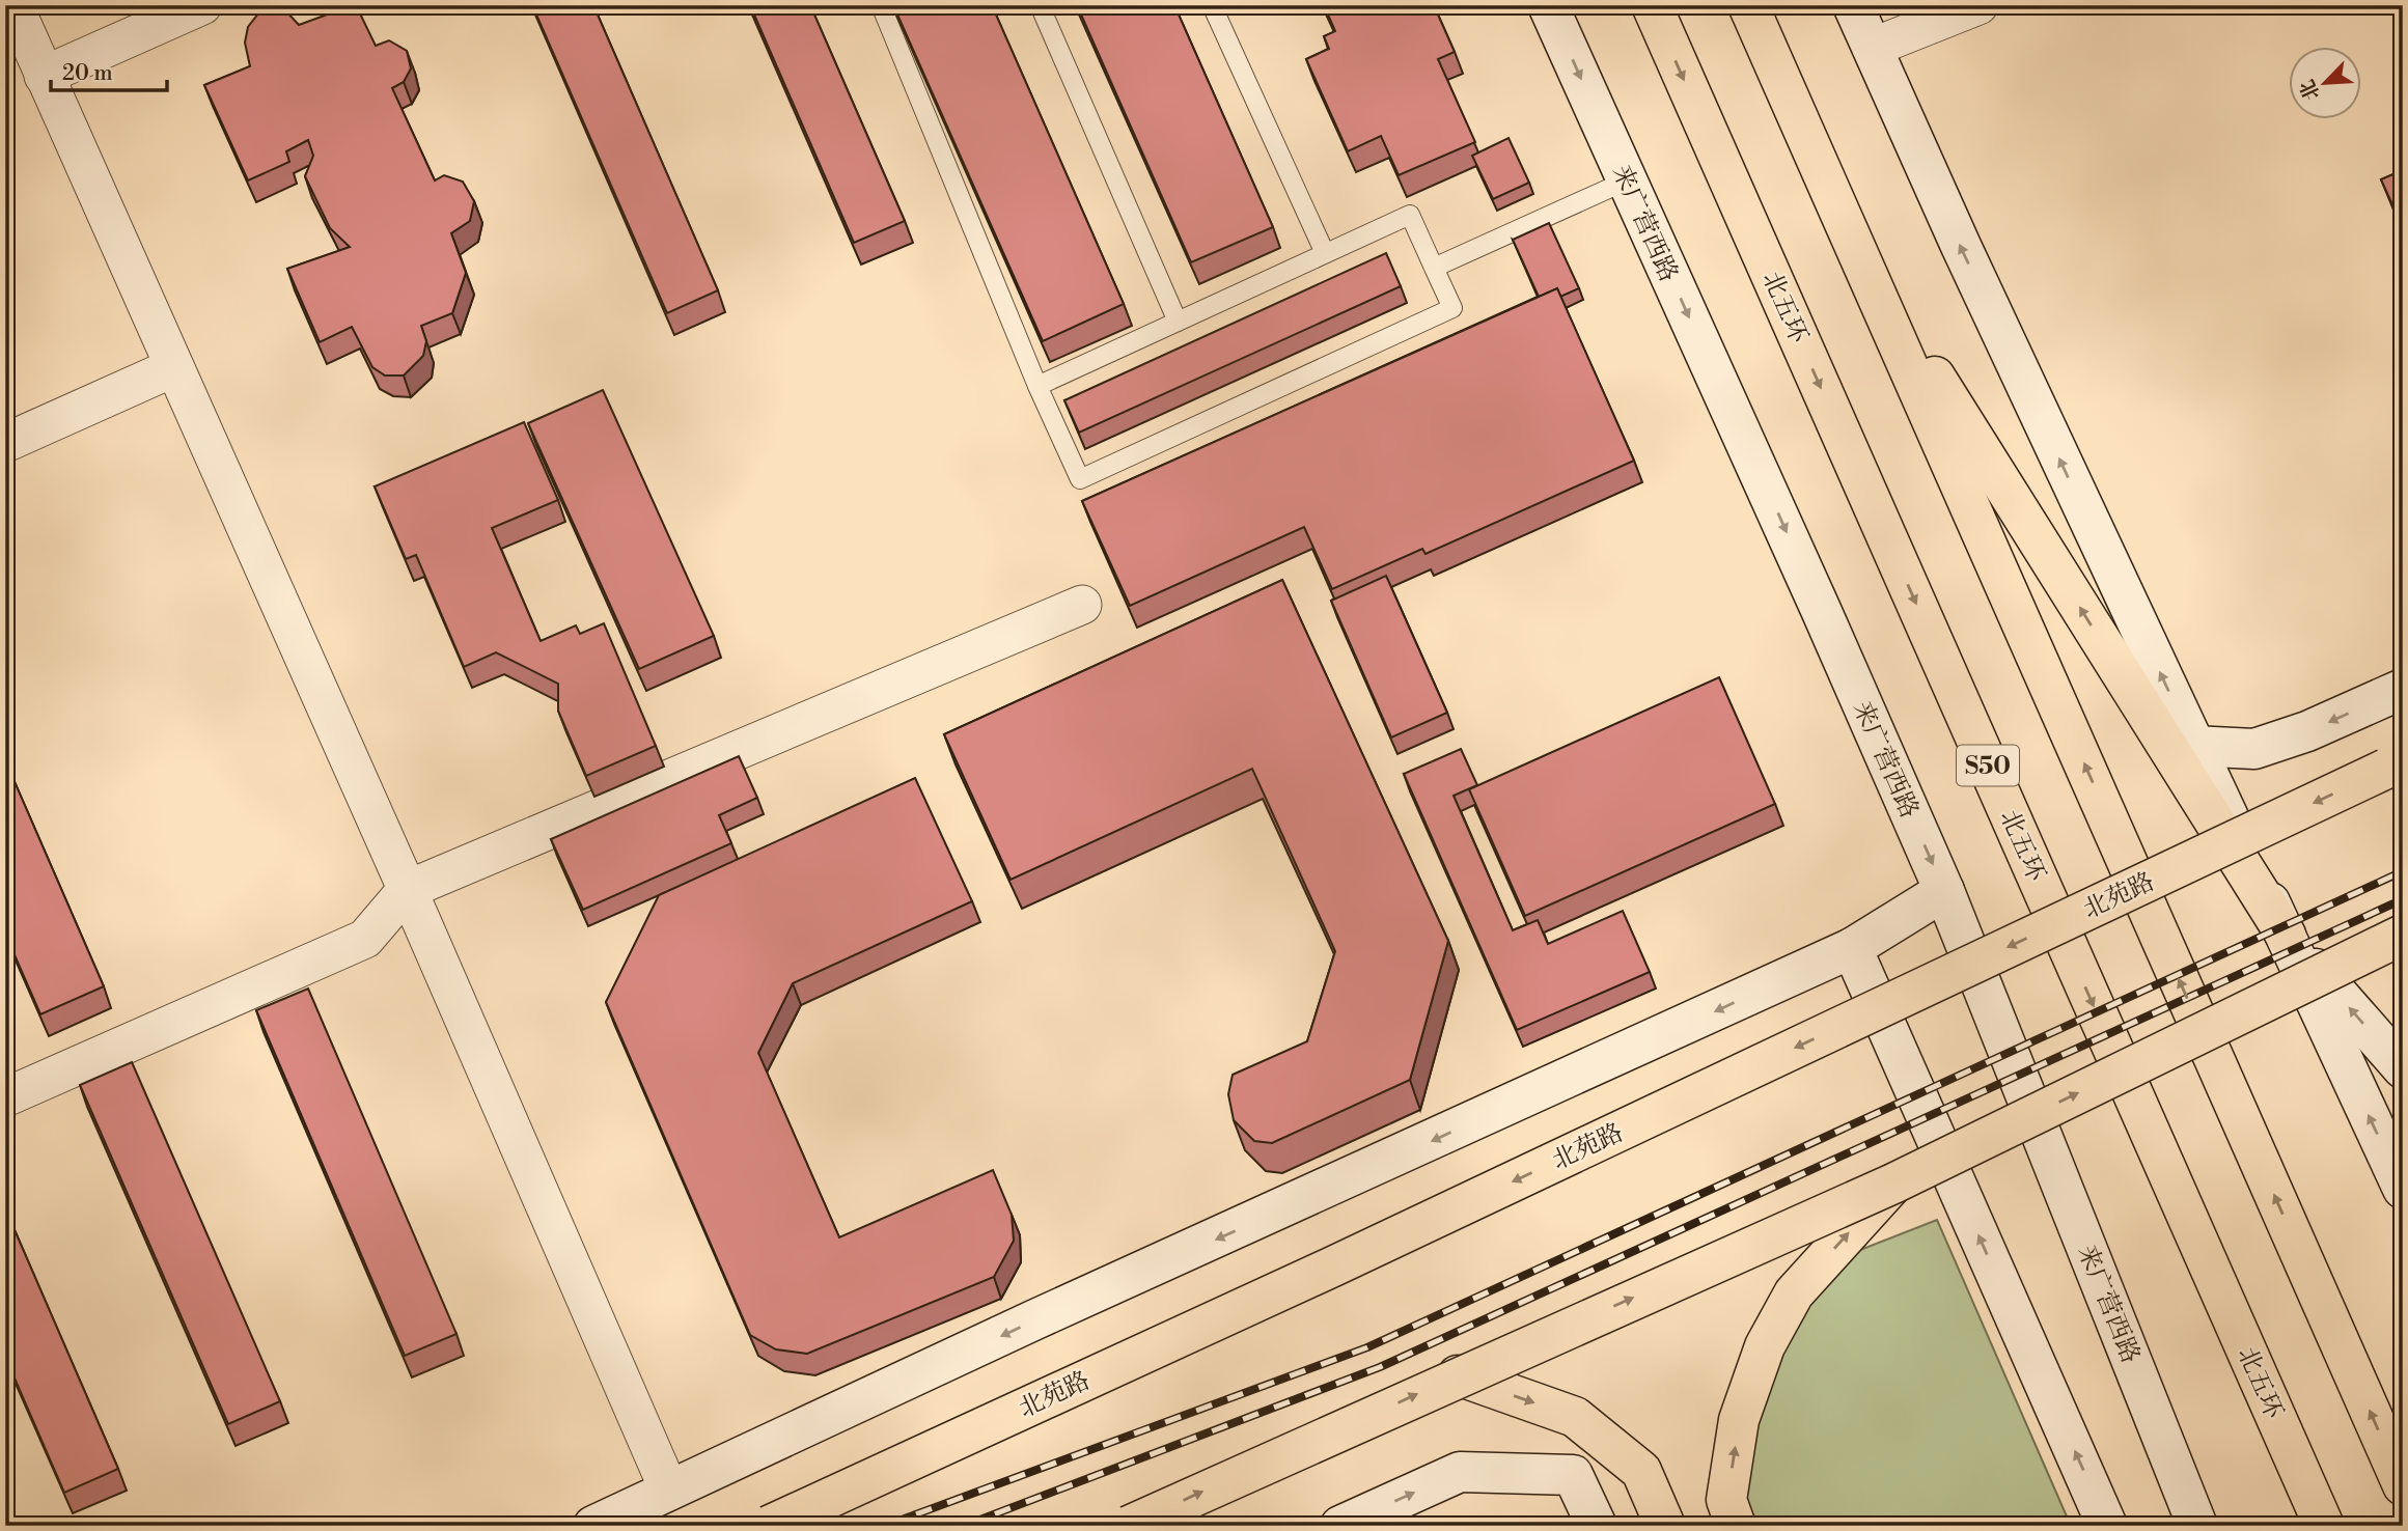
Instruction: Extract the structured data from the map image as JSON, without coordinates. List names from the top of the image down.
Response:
{
  "streets": {
    "main road": ["北五环", "S50", "北苑路"],
    "street": ["来广营西路"]
  },
  "scale_bar": "20 m",
  "north": "bottom left"
}
